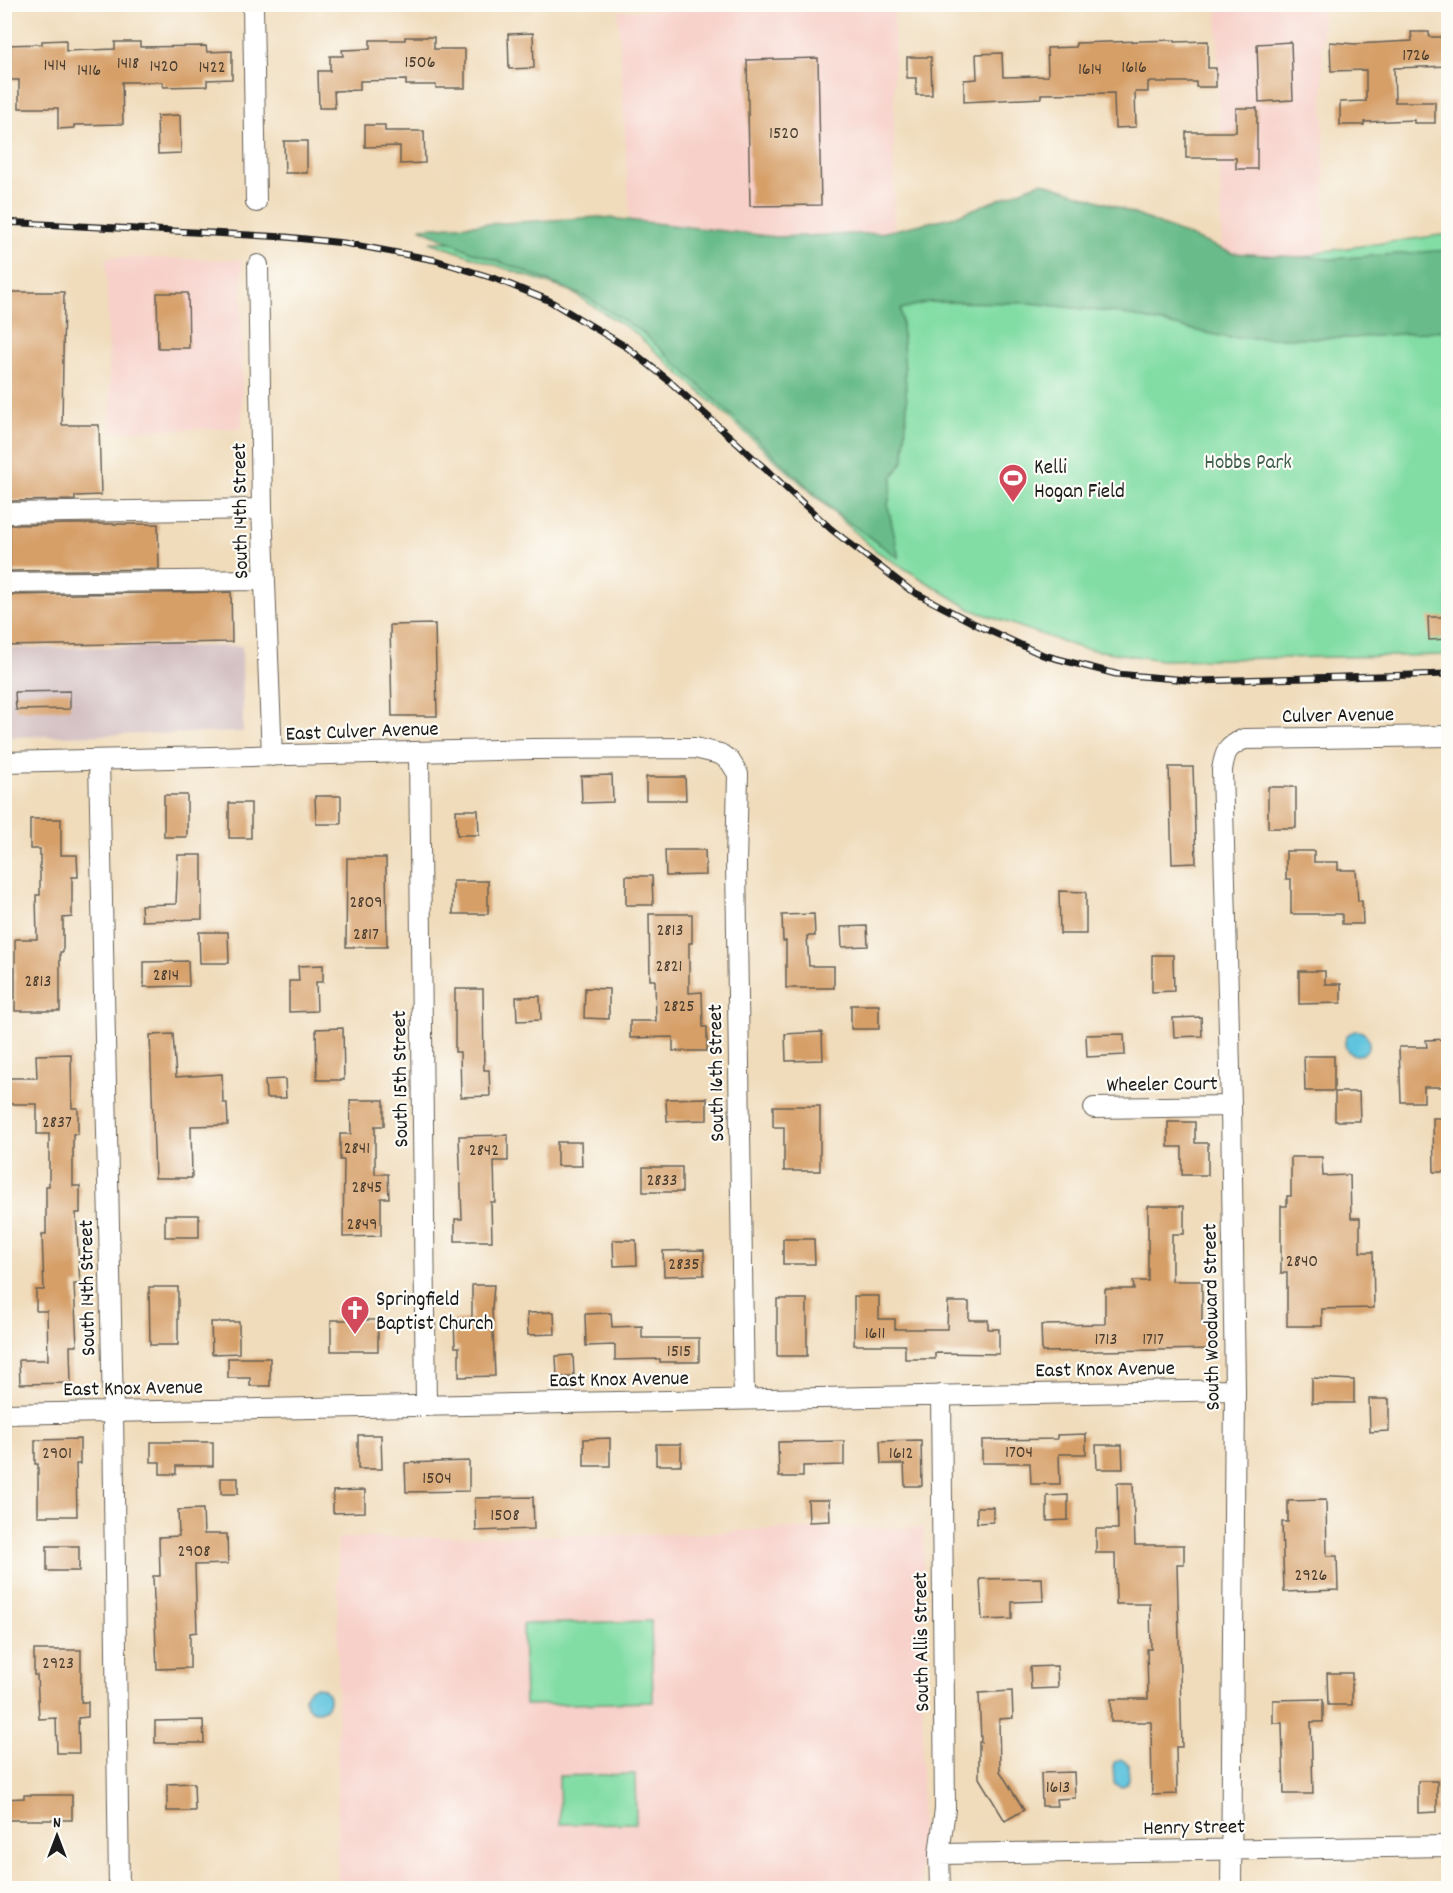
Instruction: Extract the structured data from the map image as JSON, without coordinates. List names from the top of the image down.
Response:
{
  "streets": {
    "street": [
      "South 14th Street",
      "Culver Avenue",
      "East Culver Avenue",
      "South 16th Street",
      "South 15th Street",
      "Wheeler Court",
      "South Woodward Street",
      "East Knox Avenue",
      "South Allis Street",
      "Henry Street"
    ]
  },
  "crossings": [
    ["South 14th Street", "East Culver Avenue"],
    ["South 14th Street", "East Knox Avenue"],
    ["Culver Avenue", "South Woodward Street"],
    ["East Culver Avenue", "South 16th Street"],
    ["East Culver Avenue", "South 15th Street"],
    ["South 16th Street", "East Knox Avenue"],
    ["South 15th Street", "East Knox Avenue"],
    ["Wheeler Court", "South Woodward Street"],
    ["South Woodward Street", "East Knox Avenue"],
    ["South Woodward Street", "Henry Street"],
    ["East Knox Avenue", "South Allis Street"],
    ["South Allis Street", "Henry Street"]
  ],
  "parks": ["Hobbs Park"],
  "places": {
    "sports": ["Kelli Hogan Field"],
    "church": ["Springfield Baptist Church"]
  },
  "house_numbers": [
    "1726",
    "1506",
    "1418",
    "1414",
    "1420",
    "1422",
    "1616",
    "1614",
    "1416",
    "1520",
    "2809",
    "2813",
    "2817",
    "2821",
    "2814",
    "2813",
    "2825",
    "2837",
    "2841",
    "2842",
    "2833",
    "2845",
    "2849",
    "2840",
    "2835",
    "1611",
    "1713",
    "1717",
    "1515",
    "1704",
    "2901",
    "1612",
    "1504",
    "1508",
    "2908",
    "2926",
    "2923",
    "1613"
  ],
  "north": "top"
}
